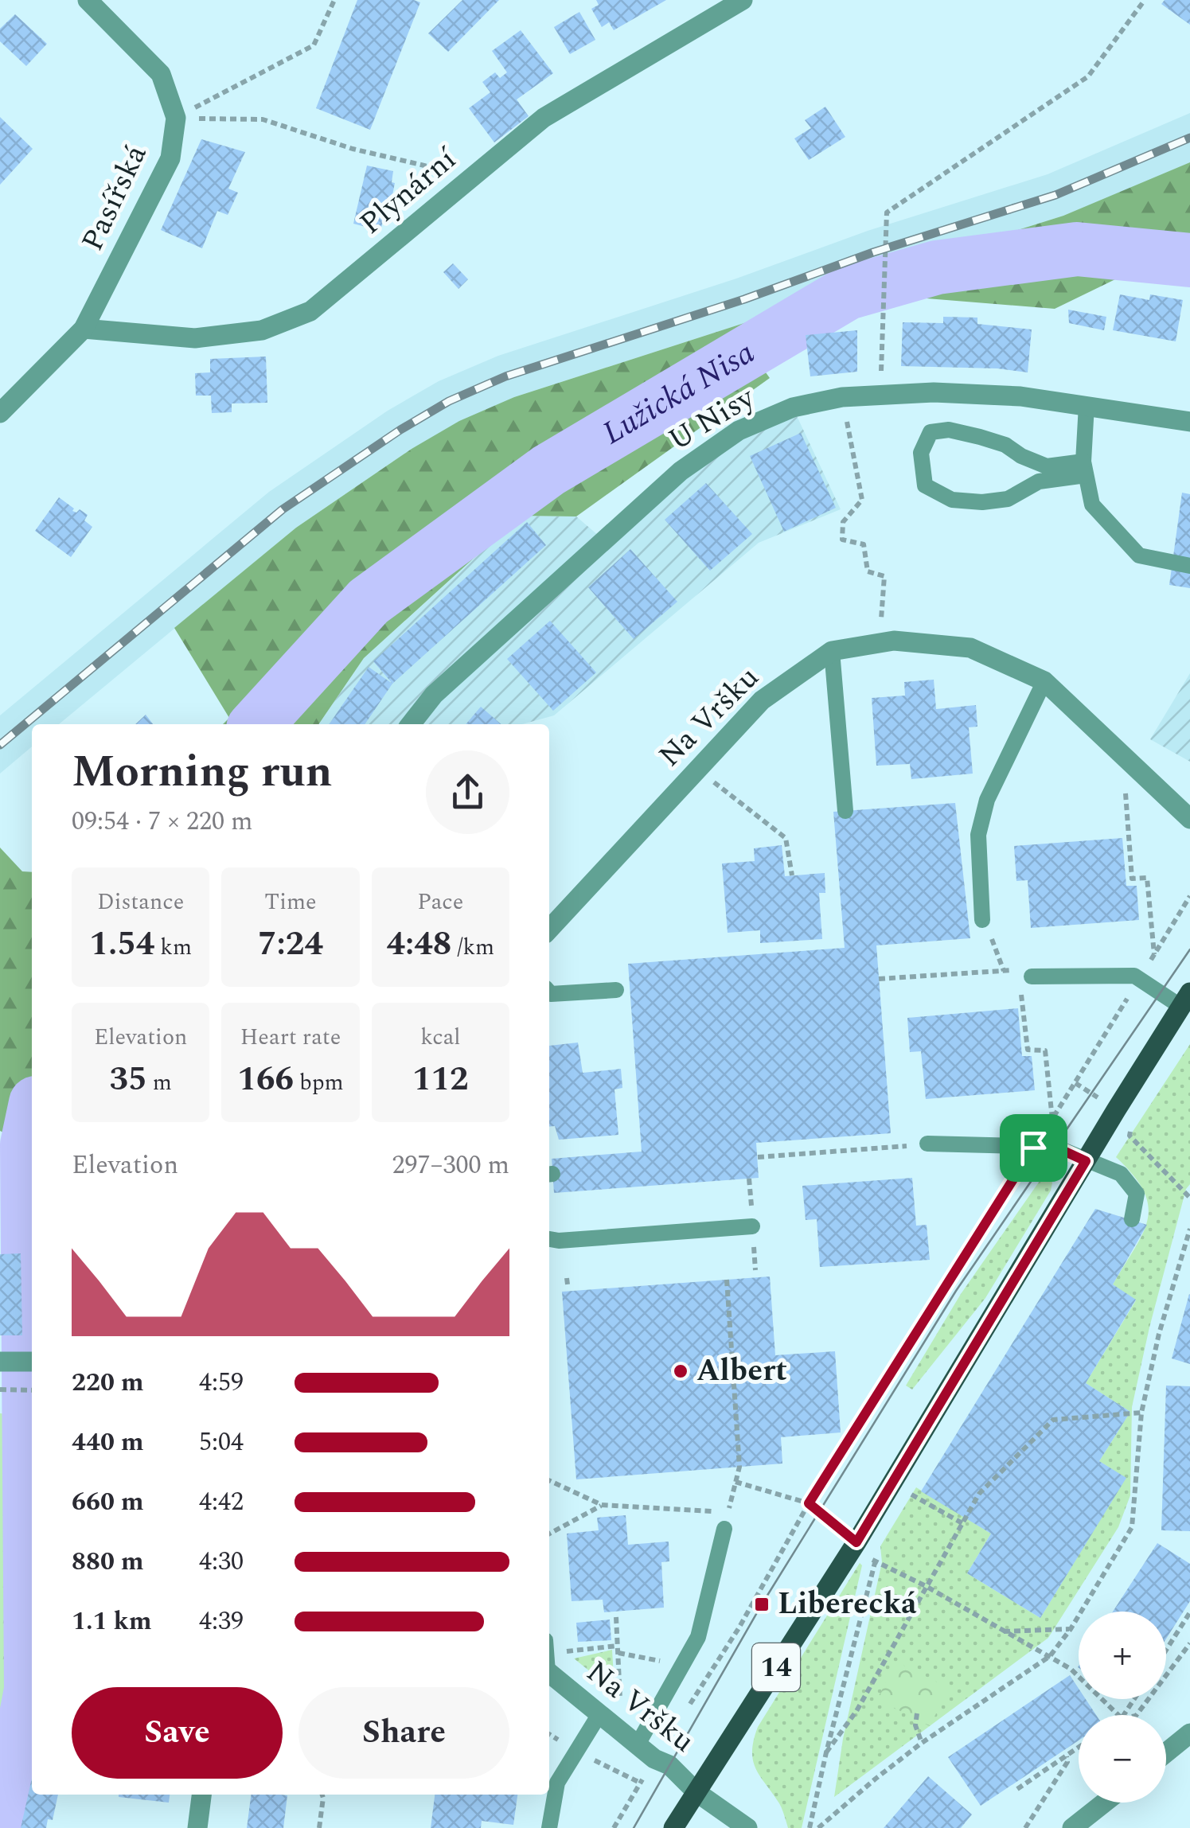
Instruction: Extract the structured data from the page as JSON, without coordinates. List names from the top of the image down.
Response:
{
  "streets": {
    "main road": ["14"],
    "street": [
      "Plynární",
      "Pasířská",
      "U Nisy",
      "Na Vršku"
    ]
  },
  "crossings": [
    ["Plynární", "Pasířská"],
    ["Na Vršku", "14"]
  ],
  "water": ["Lužická Nisa"],
  "places": {
    "other": ["Albert"],
    "transit": ["Liberecká"]
  },
  "page": {
    "heading": ["Morning run", "09:54 · 7 × 220 m"],
    "stats": [
      ["Distance", "1.54 km"],
      ["Time", "7:24"],
      ["Pace", "4:48 /km"],
      ["Elevation", "35 m"],
      ["Heart rate", "166 bpm"],
      ["kcal", "112"]
    ],
    "chart": ["Elevation", "297–300 m"],
    "list": [
      {
        "name": "220 m",
        "note": "4:59"
      },
      {
        "name": "440 m",
        "note": "5:04"
      },
      {
        "name": "660 m",
        "note": "4:42"
      },
      {
        "name": "880 m",
        "note": "4:30"
      },
      {
        "name": "1.1 km",
        "note": "4:39"
      }
    ],
    "map_buttons": ["+", "−"],
    "buttons": ["Save", "Share"]
  }
}
